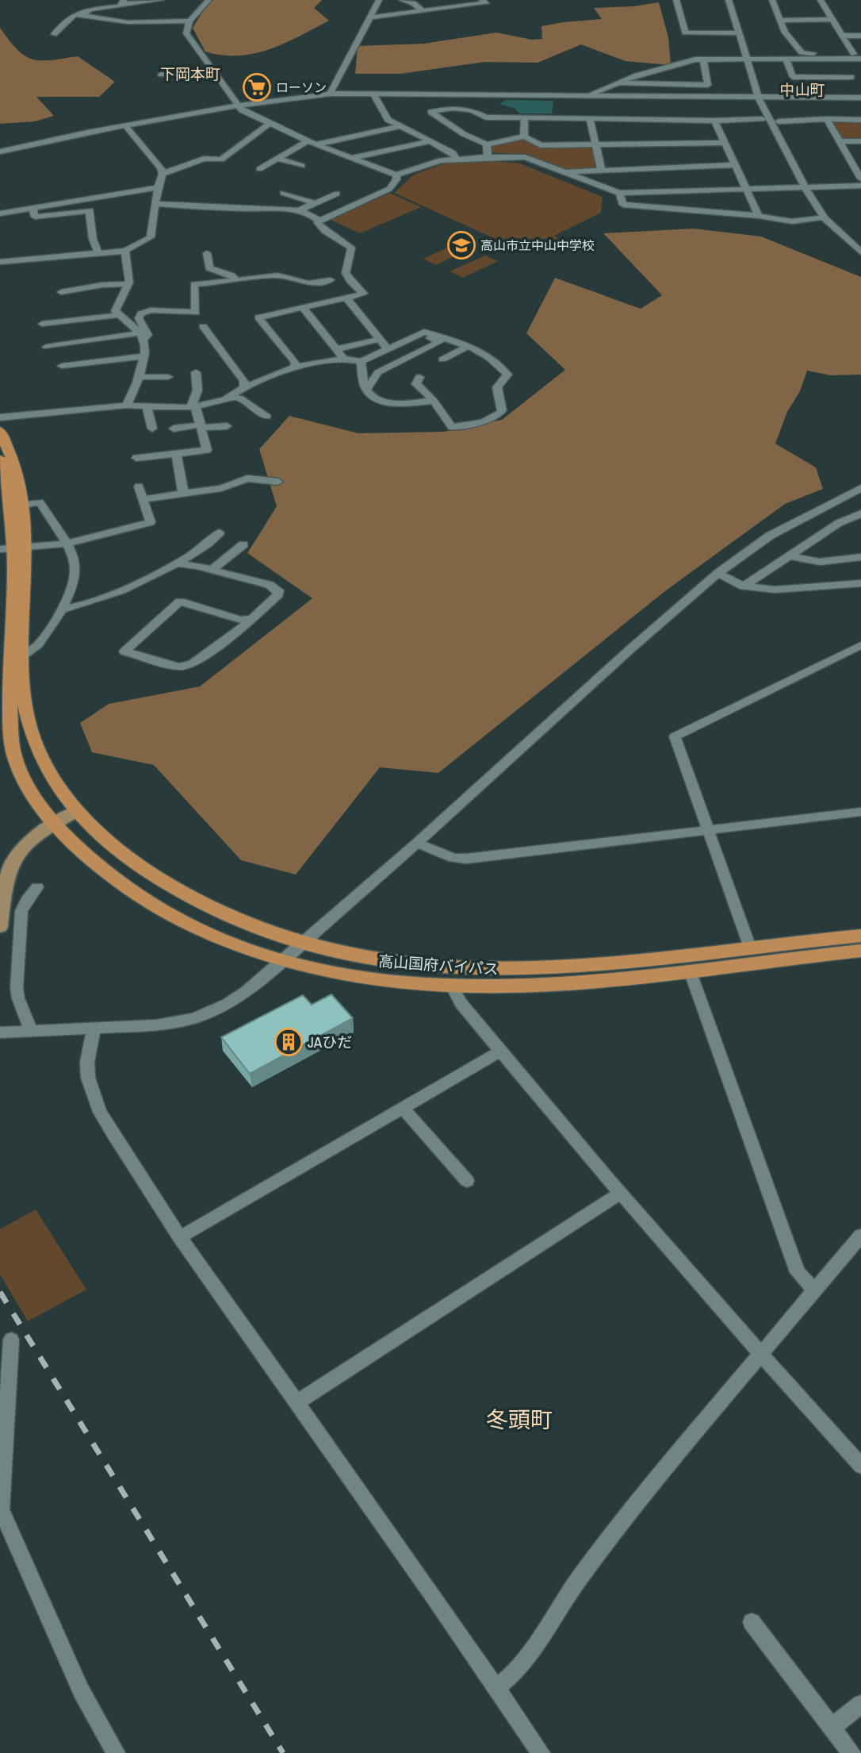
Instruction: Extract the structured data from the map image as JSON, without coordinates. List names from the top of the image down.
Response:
{
  "streets": {
    "highway": ["高山国府バイパス"]
  },
  "districts": ["下岡本町", "中山町", "冬頭町"],
  "places": {
    "supermarket": ["ローソン"],
    "school or university": ["高山市立中山中学校"],
    "building": ["JAひだ"]
  }
}
